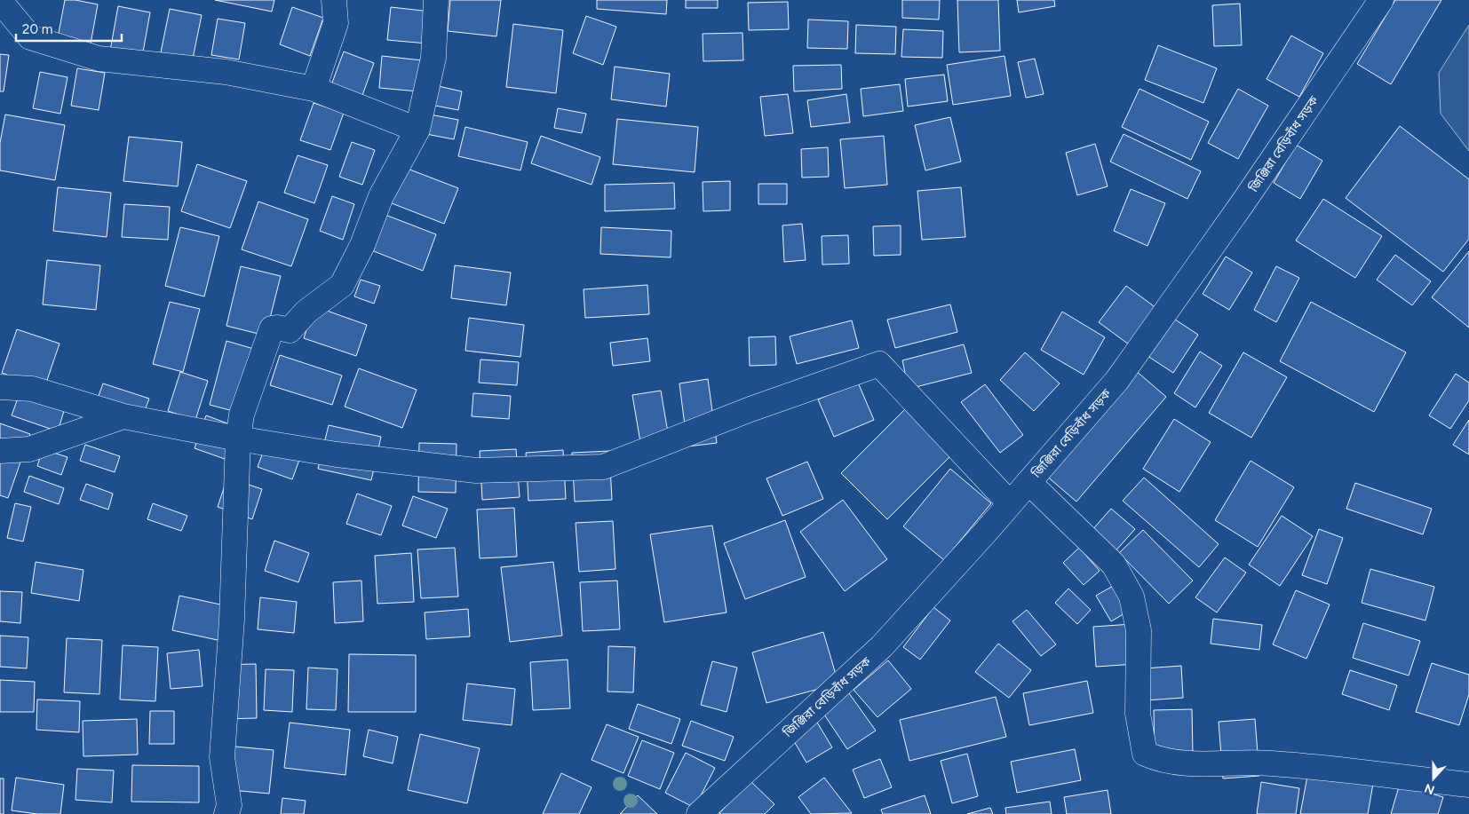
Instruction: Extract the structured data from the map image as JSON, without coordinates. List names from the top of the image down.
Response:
{
  "streets": {
    "street": ["জিঞ্জিরা বেড়িবাঁধ সড়ক"]
  },
  "scale_bar": "20 m",
  "north": "bottom"
}
